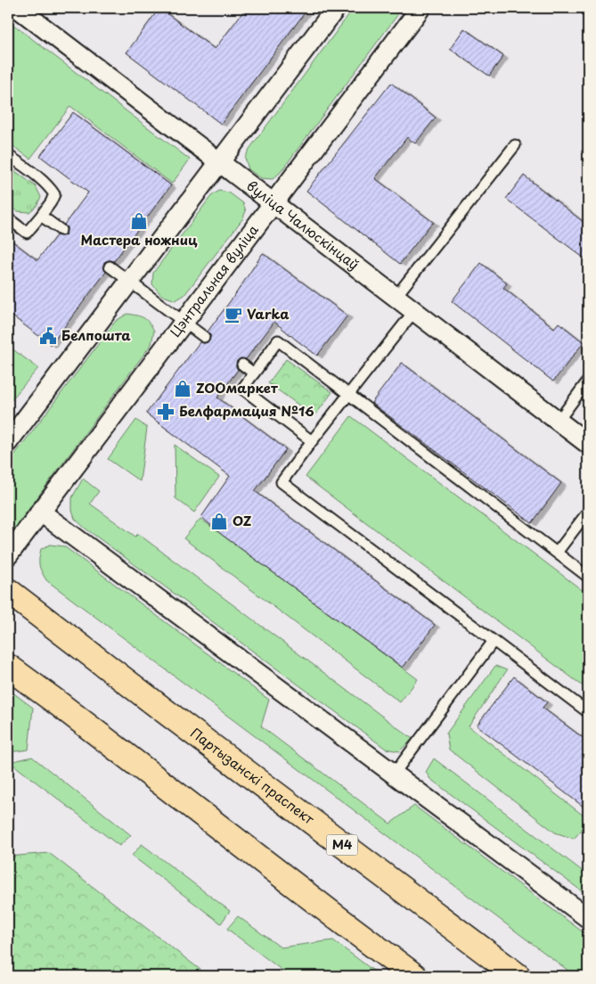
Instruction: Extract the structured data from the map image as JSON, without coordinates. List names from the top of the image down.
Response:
{
  "streets": {
    "main road": ["Партызанскі праспект", "М4"],
    "street": ["вуліца Чалюскінцаў", "Цэнтральная вуліца"]
  },
  "crossings": [
    ["вуліца Чалюскінцаў", "Цэнтральная вуліца"]
  ],
  "places": {
    "shop": ["Мастера ножниц", "ZOOмаркет", "OZ"],
    "cafe": ["Varka"],
    "public building": ["Белпошта"],
    "pharmacy": ["Белфармация №16"]
  }
}
